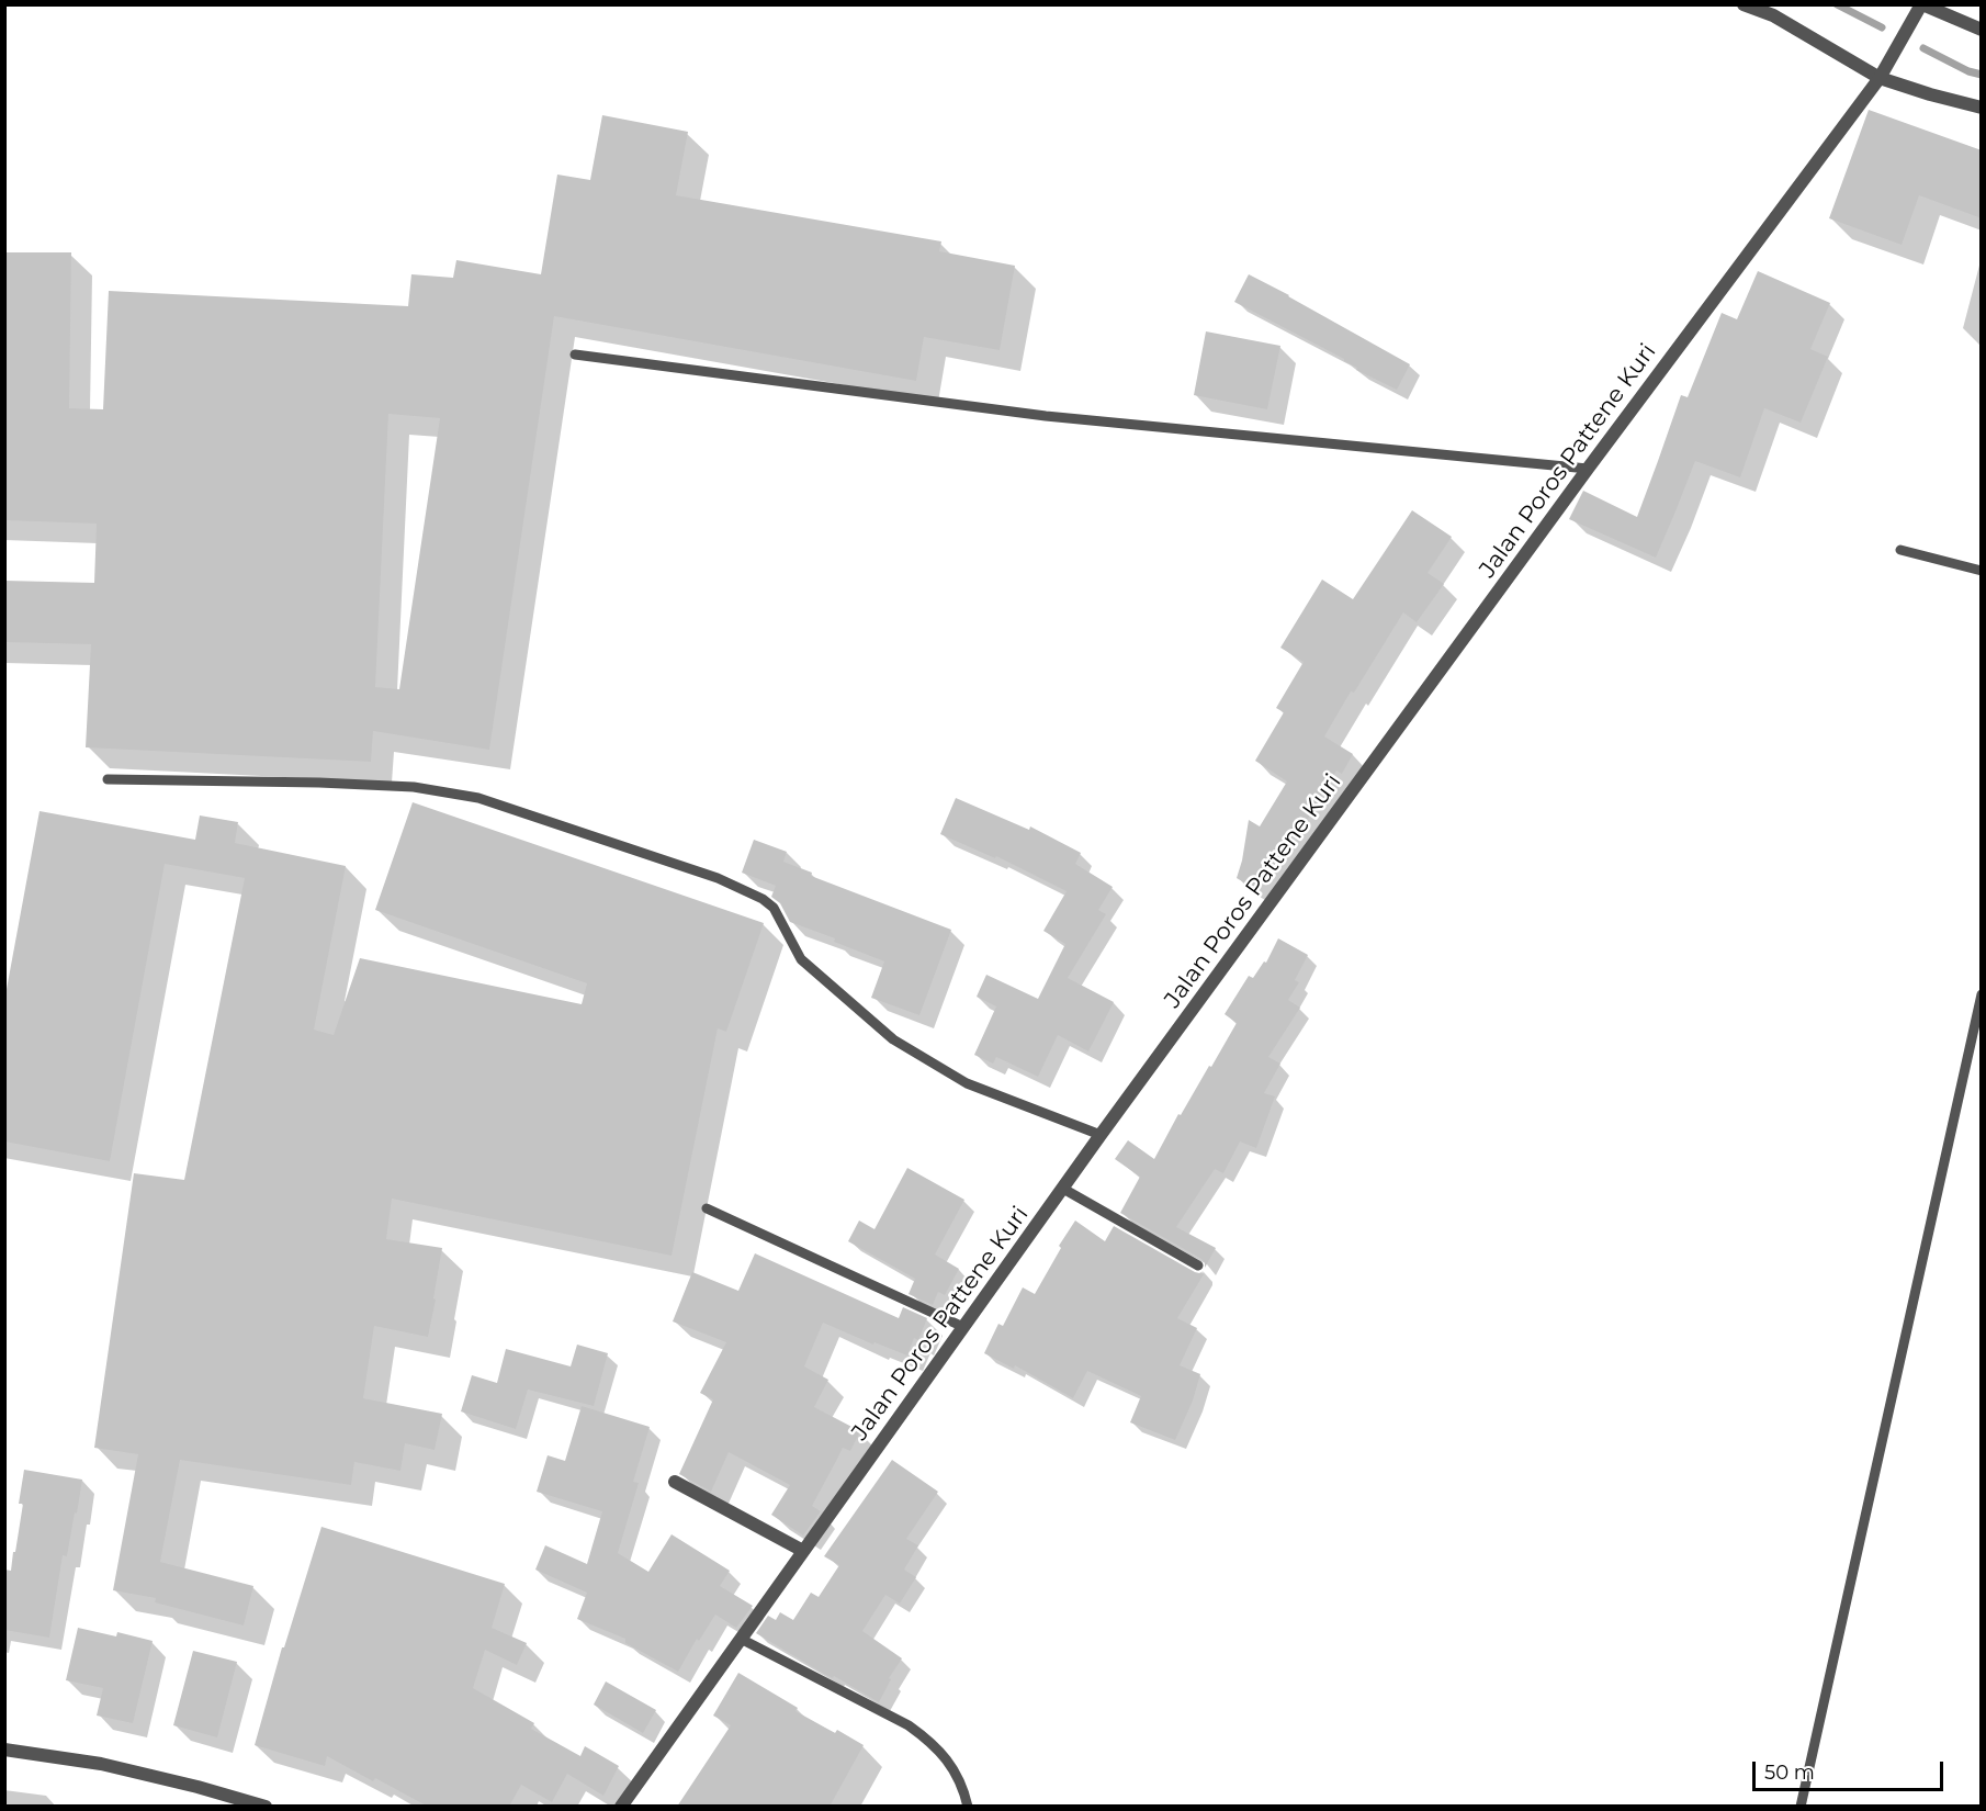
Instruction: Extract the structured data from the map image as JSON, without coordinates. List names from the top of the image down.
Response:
{
  "streets": {
    "street": ["Jalan Poros Pattene Kuri"]
  },
  "scale_bar": "50 m"
}
